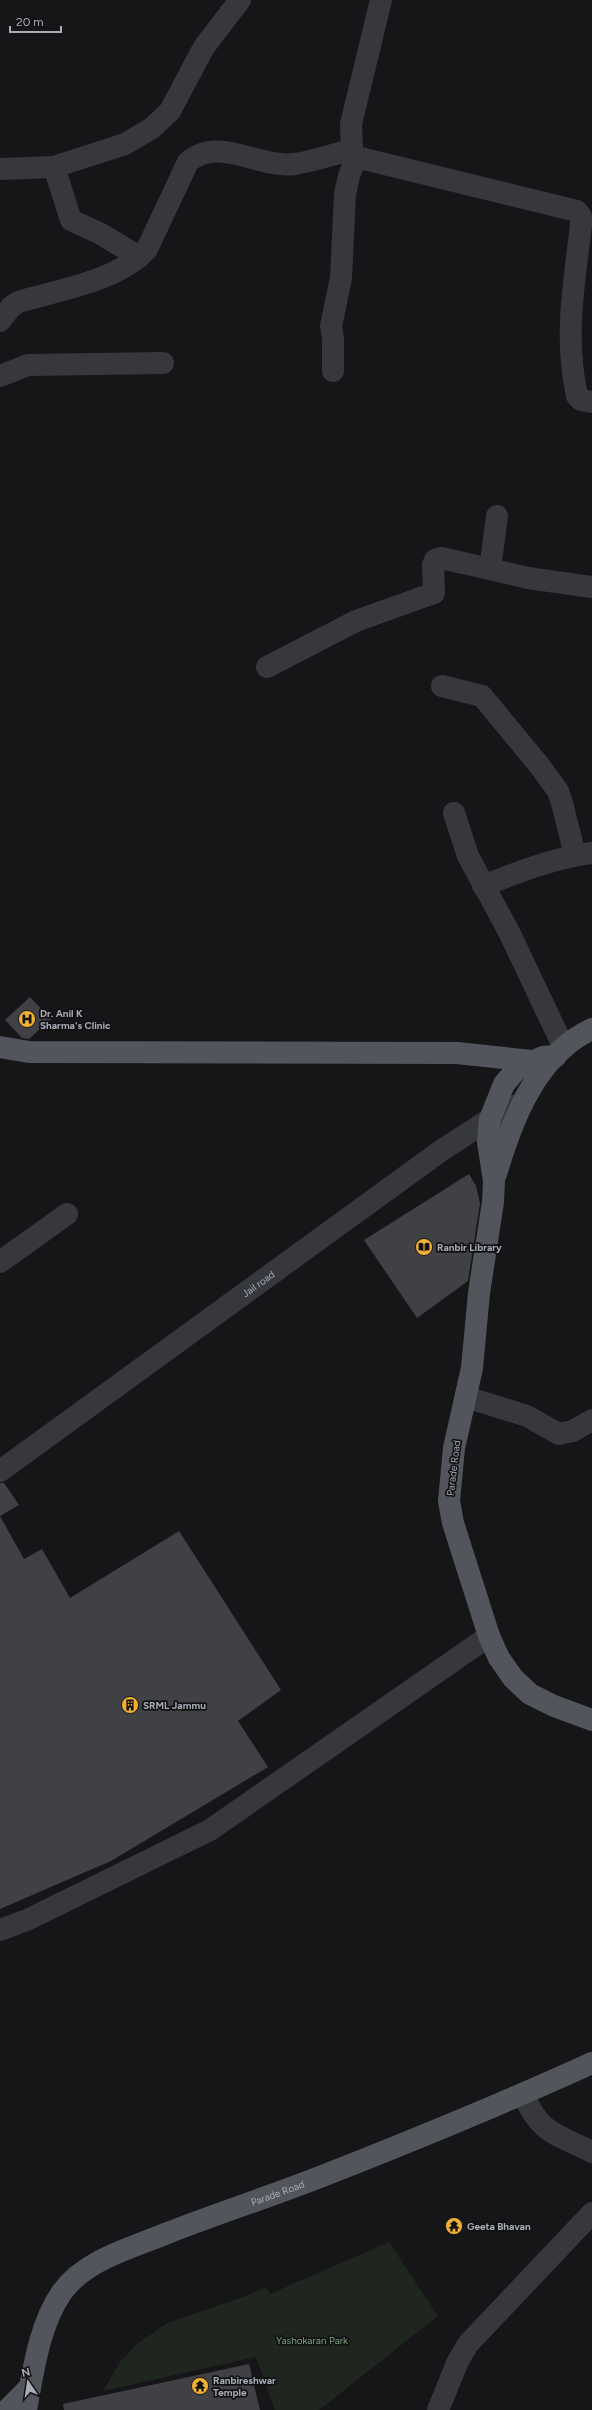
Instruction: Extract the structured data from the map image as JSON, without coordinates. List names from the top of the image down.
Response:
{
  "streets": {
    "main road": ["Parade Road"],
    "street": ["Jail road"]
  },
  "parks": ["Yashokaran Park"],
  "places": {
    "hospital": ["Dr. Anil K Sharma's Clinic"],
    "library": ["Ranbir Library"],
    "building": ["SRML Jammu"],
    "temple": ["Geeta Bhavan", "Ranbireshwar Temple"]
  },
  "scale_bar": "20 m",
  "north": "top"
}
